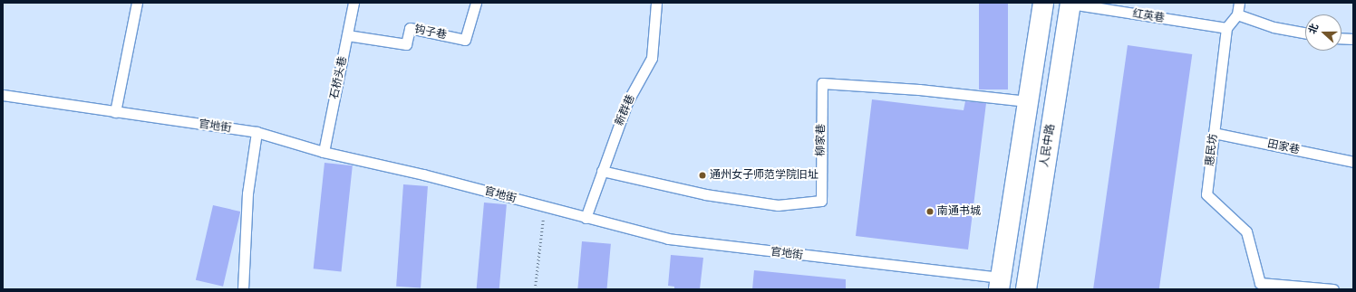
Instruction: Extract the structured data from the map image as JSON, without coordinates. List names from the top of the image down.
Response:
{
  "streets": {
    "main road": ["人民中路"],
    "lane": [
      "红英巷",
      "钩子巷",
      "石桥头巷",
      "新群巷",
      "官地街",
      "柳家巷",
      "田家巷",
      "惠民坊"
    ]
  },
  "crossings": [
    ["红英巷", "人民中路"],
    ["红英巷", "惠民坊"],
    ["钩子巷", "石桥头巷"],
    ["石桥头巷", "官地街"],
    ["新群巷", "官地街"],
    ["新群巷", "柳家巷"],
    ["田家巷", "惠民坊"]
  ],
  "places": ["通州女子师范学院旧址", "南通书城"],
  "north": "left"
}
